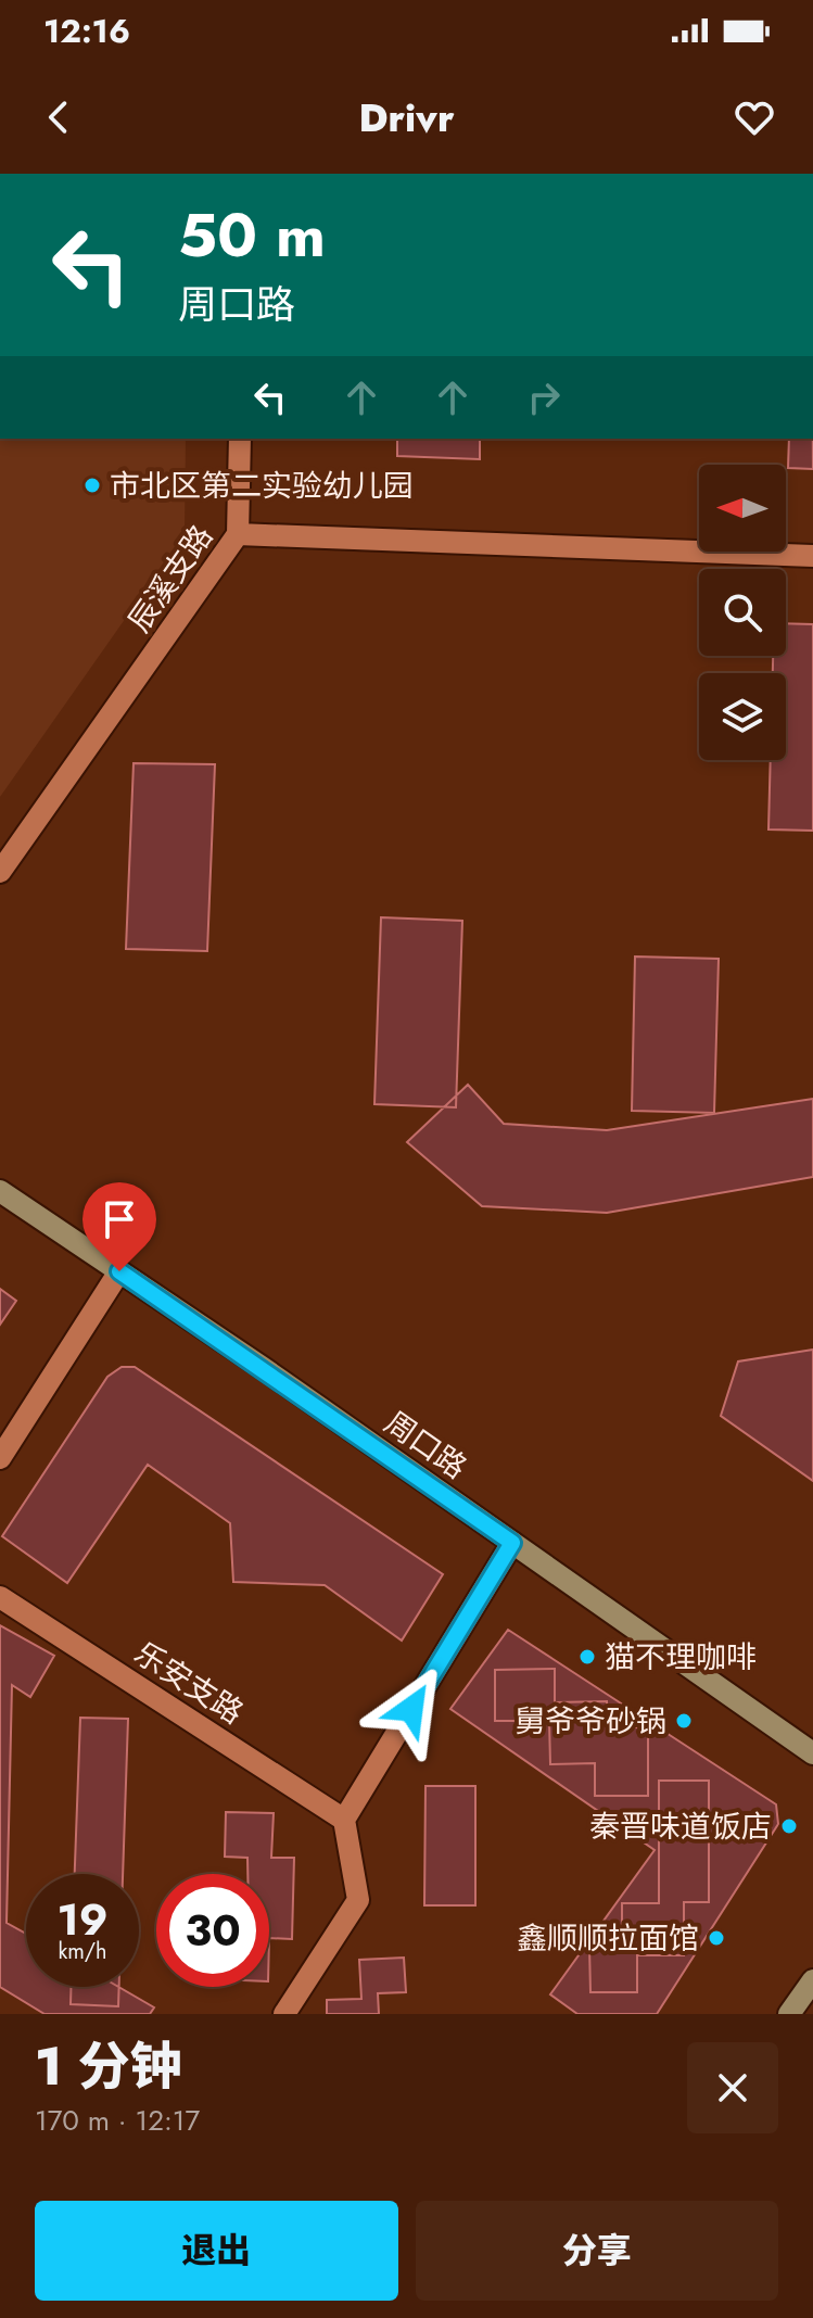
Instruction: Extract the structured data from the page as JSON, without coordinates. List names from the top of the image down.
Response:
{
  "streets": {
    "main road": ["周口路"],
    "street": ["辰溪支路", "乐安支路"]
  },
  "places": [
    "市北区第二实验幼儿园",
    "猫不理咖啡",
    "舅爷爷砂锅",
    "秦晋味道饭店",
    "鑫顺顺拉面馆"
  ],
  "north": "left",
  "page": {
    "status": "12:16",
    "header": "Drivr",
    "turn": ["50 m", "周口路"],
    "speed": "19 km/h",
    "limit": "30",
    "heading": ["1 分钟", "170 m · 12:17"],
    "buttons": ["退出", "分享"]
  }
}
